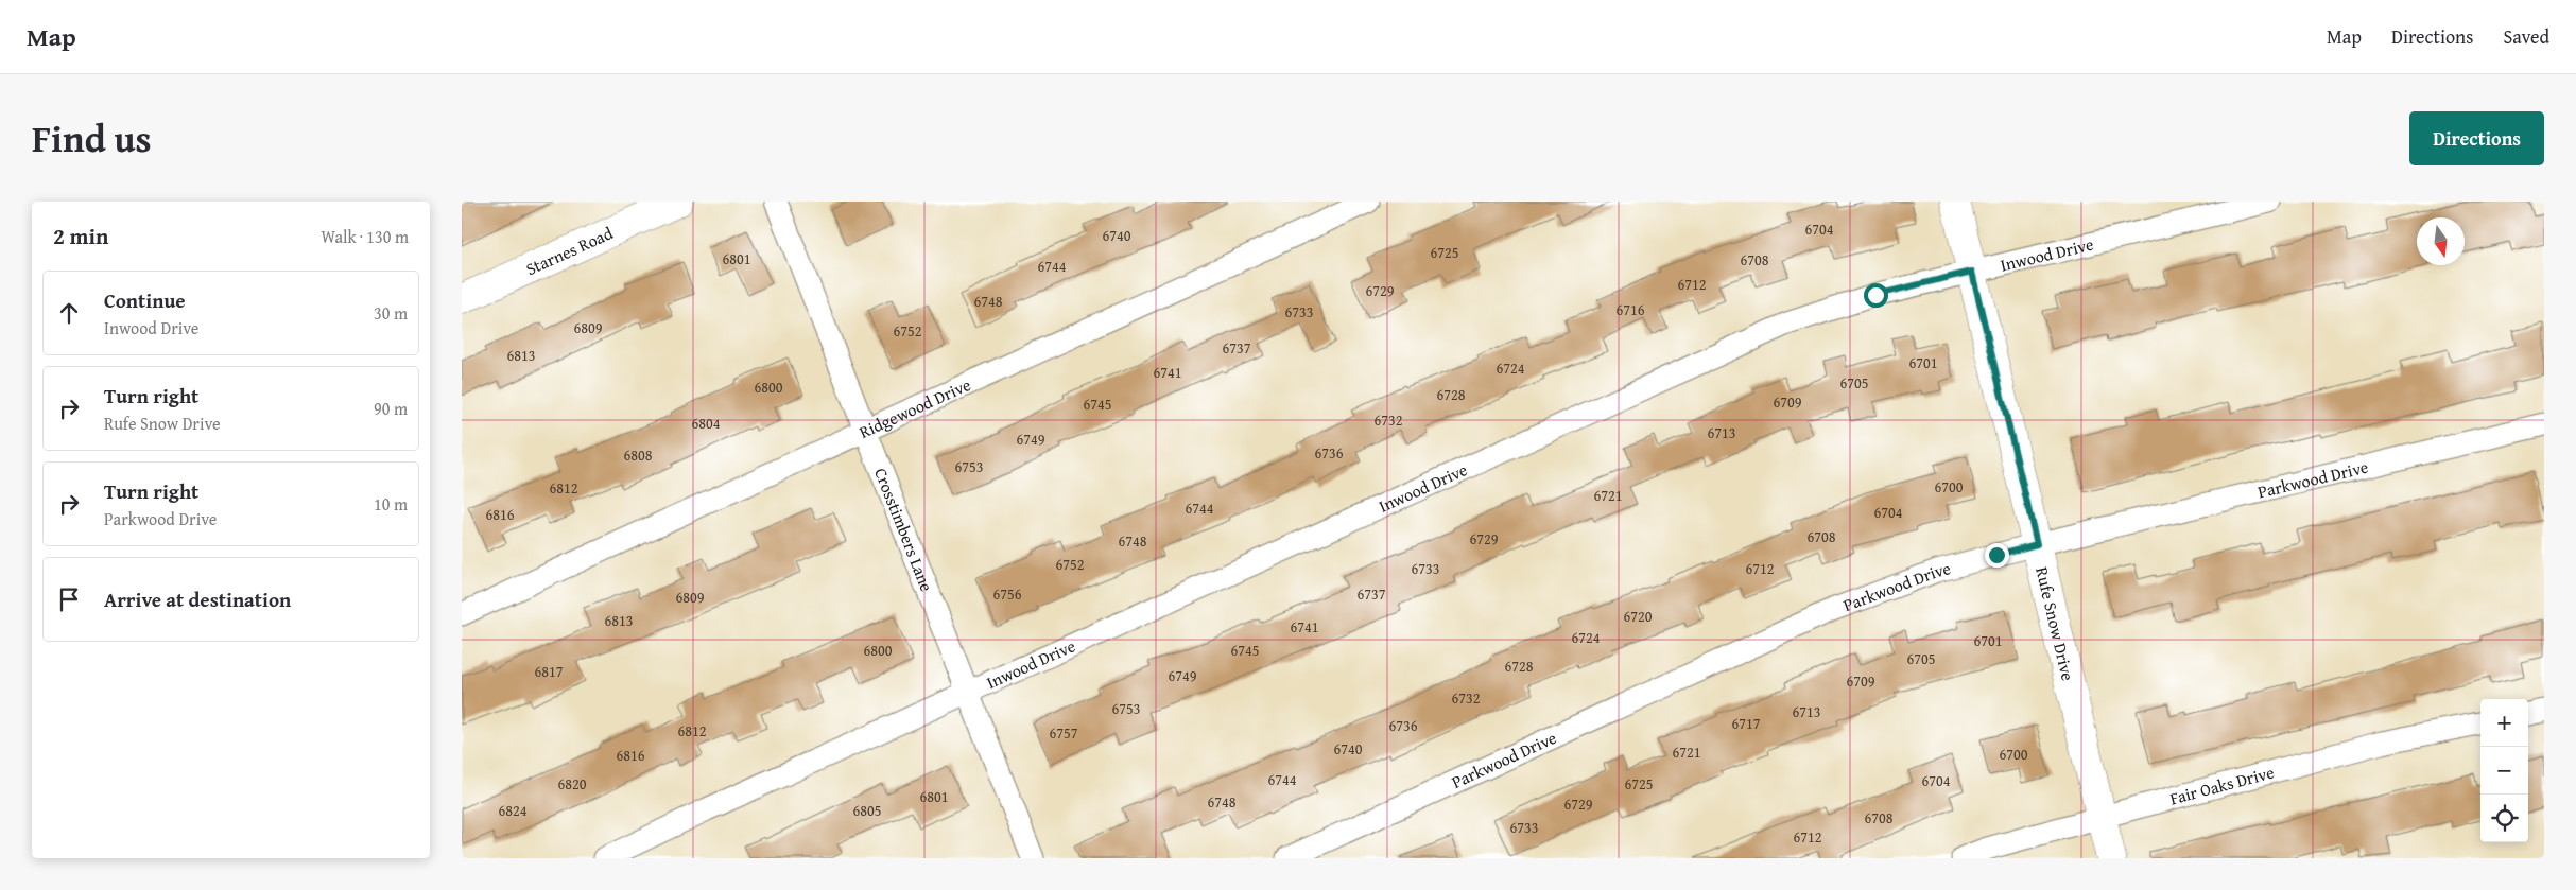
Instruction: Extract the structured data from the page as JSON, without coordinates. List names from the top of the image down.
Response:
{
  "streets": {
    "main road": ["Starnes Road", "Rufe Snow Drive"],
    "street": [
      "Inwood Drive",
      "Ridgewood Drive",
      "Parkwood Drive",
      "Crosstimbers Lane",
      "Fair Oaks Drive"
    ]
  },
  "crossings": [
    ["Inwood Drive", "Crosstimbers Lane"],
    ["Inwood Drive", "Rufe Snow Drive"],
    ["Ridgewood Drive", "Crosstimbers Lane"],
    ["Parkwood Drive", "Rufe Snow Drive"],
    ["Rufe Snow Drive", "Fair Oaks Drive"]
  ],
  "house_numbers": [
    "6704",
    "6740",
    "6725",
    "6801",
    "6708",
    "6744",
    "6712",
    "6729",
    "6748",
    "6716",
    "6733",
    "6809",
    "6752",
    "6737",
    "6813",
    "6701",
    "6724",
    "6741",
    "6705",
    "6800",
    "6728",
    "6709",
    "6745",
    "6732",
    "6804",
    "6713",
    "6749",
    "6736",
    "6808",
    "6753",
    "6700",
    "6812",
    "6721",
    "6744",
    "6704",
    "6816",
    "6708",
    "6729",
    "6748",
    "6752",
    "6733",
    "6712",
    "6756",
    "6737",
    "6809",
    "6720",
    "6813",
    "6741",
    "6724",
    "6701",
    "6800",
    "6745",
    "6705",
    "6728",
    "6817",
    "6749",
    "6709",
    "6732",
    "6753",
    "6713",
    "6717",
    "6736",
    "6812",
    "6757",
    "6740",
    "6721",
    "6700",
    "6816",
    "6744",
    "6704",
    "6820",
    "6725",
    "6801",
    "6748",
    "6729",
    "6824",
    "6805",
    "6708",
    "6733",
    "6712"
  ],
  "north": "bottom",
  "page": {
    "header": "Map",
    "nav": ["Map", "Directions", "Saved"],
    "title": "Find us",
    "buttons": "Directions",
    "heading": ["2 min", "Walk · 130 m"],
    "list": [
      ["Continue", "Inwood Drive", "30 m"],
      ["Turn right", "Rufe Snow Drive", "90 m"],
      ["Turn right", "Parkwood Drive", "10 m"],
      "Arrive at destination"
    ],
    "map_buttons": ["+", "−"]
  }
}
